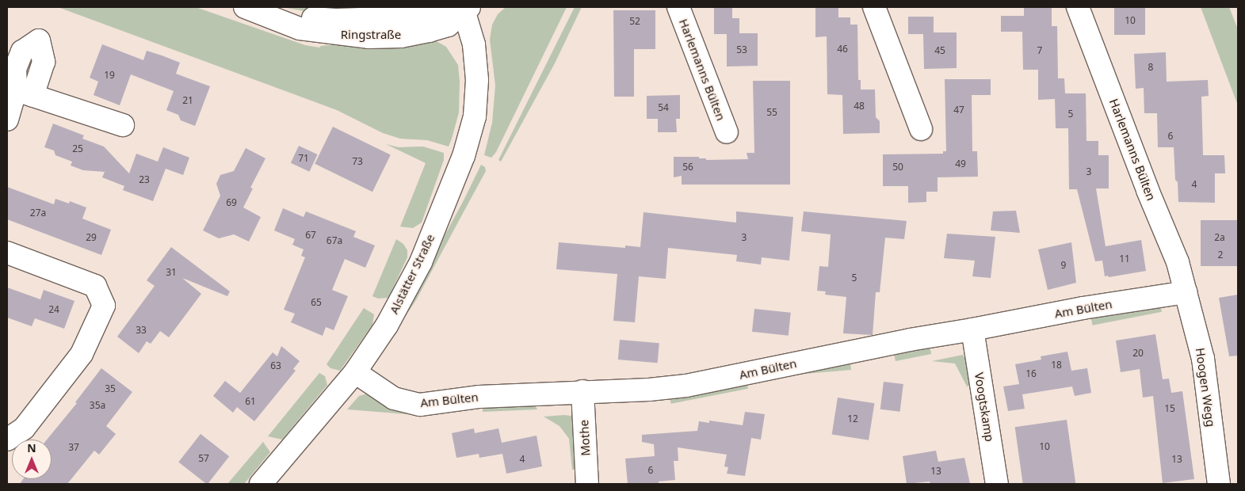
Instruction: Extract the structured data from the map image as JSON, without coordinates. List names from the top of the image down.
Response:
{
  "streets": {
    "street": [
      "Ringstraße",
      "Harlemanns Bülten",
      "Alstätter Straße",
      "Am Bülten",
      "Hoogen Wegg",
      "Voogtskamp",
      "Mothe"
    ]
  },
  "crossings": [
    ["Ringstraße", "Alstätter Straße"],
    ["Harlemanns Bülten", "Am Bülten"],
    ["Harlemanns Bülten", "Hoogen Wegg"],
    ["Alstätter Straße", "Am Bülten"],
    ["Am Bülten", "Hoogen Wegg"],
    ["Am Bülten", "Voogtskamp"],
    ["Am Bülten", "Mothe"]
  ],
  "house_numbers": [
    "10",
    "52",
    "46",
    "53",
    "45",
    "7",
    "8",
    "19",
    "21",
    "48",
    "54",
    "47",
    "55",
    "5",
    "6",
    "25",
    "71",
    "73",
    "49",
    "56",
    "50",
    "3",
    "23",
    "4",
    "69",
    "27a",
    "67",
    "29",
    "3",
    "2a",
    "67a",
    "2",
    "11",
    "9",
    "31",
    "5",
    "65",
    "24",
    "33",
    "20",
    "18",
    "63",
    "16",
    "35",
    "61",
    "35a",
    "15",
    "12",
    "10",
    "37",
    "57",
    "4",
    "13",
    "6",
    "13"
  ],
  "north": "top"
}
